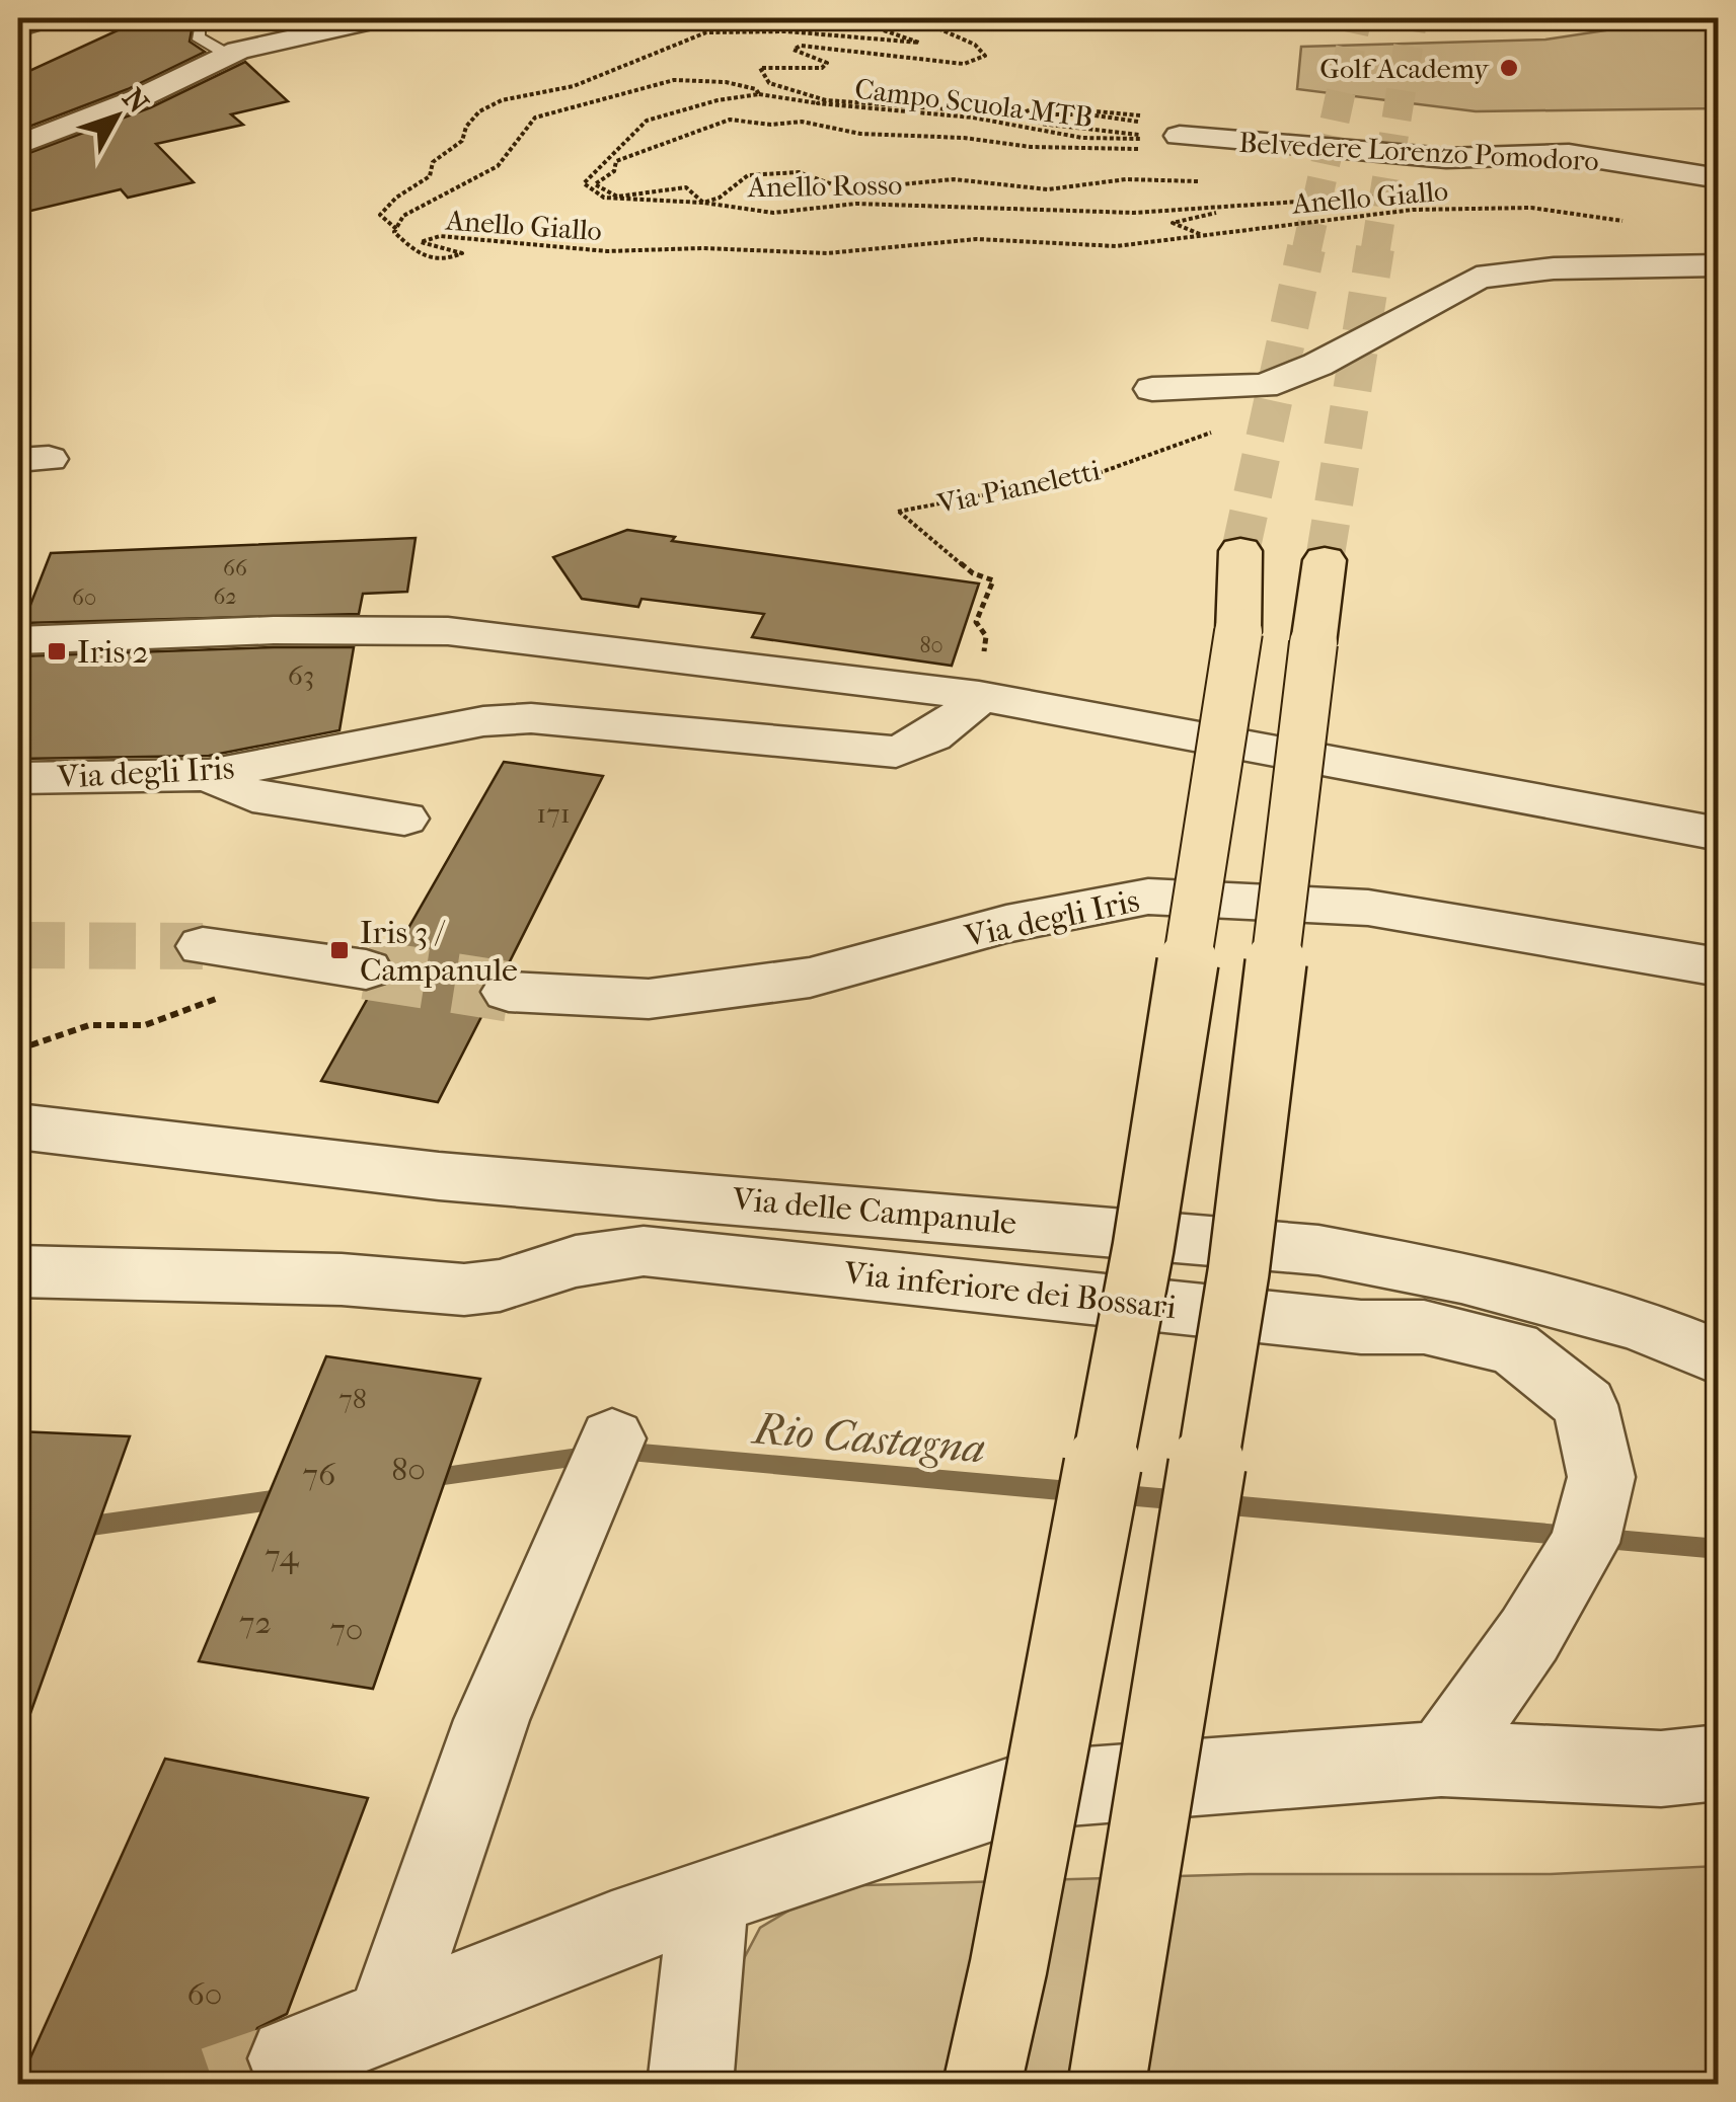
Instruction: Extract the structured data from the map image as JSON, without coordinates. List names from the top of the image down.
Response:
{
  "streets": {
    "street": [
      "Belvedere Lorenzo Pomodoro",
      "Via degli Iris",
      "Via delle Campanule",
      "Via inferiore dei Bossari"
    ],
    "path": [
      "Campo Scuola MTB",
      "Anello Rosso",
      "Anello Giallo",
      "Via Pianeletti"
    ]
  },
  "crossings": [
    ["Campo Scuola MTB", "Belvedere Lorenzo Pomodoro"],
    ["Belvedere Lorenzo Pomodoro", "Anello Rosso"],
    ["Anello Rosso", "Anello Giallo"],
    ["Via Pianeletti", "Via degli Iris"]
  ],
  "water": ["Rio Castagna"],
  "places": {
    "other": ["Golf Academy"],
    "transit": ["Iris 2", "Iris 3 / Campanule"]
  },
  "house_numbers": [
    "66",
    "62",
    "60",
    "80",
    "63",
    "171",
    "78",
    "80",
    "76",
    "74",
    "72",
    "70",
    "60"
  ],
  "north": "top right"
}
